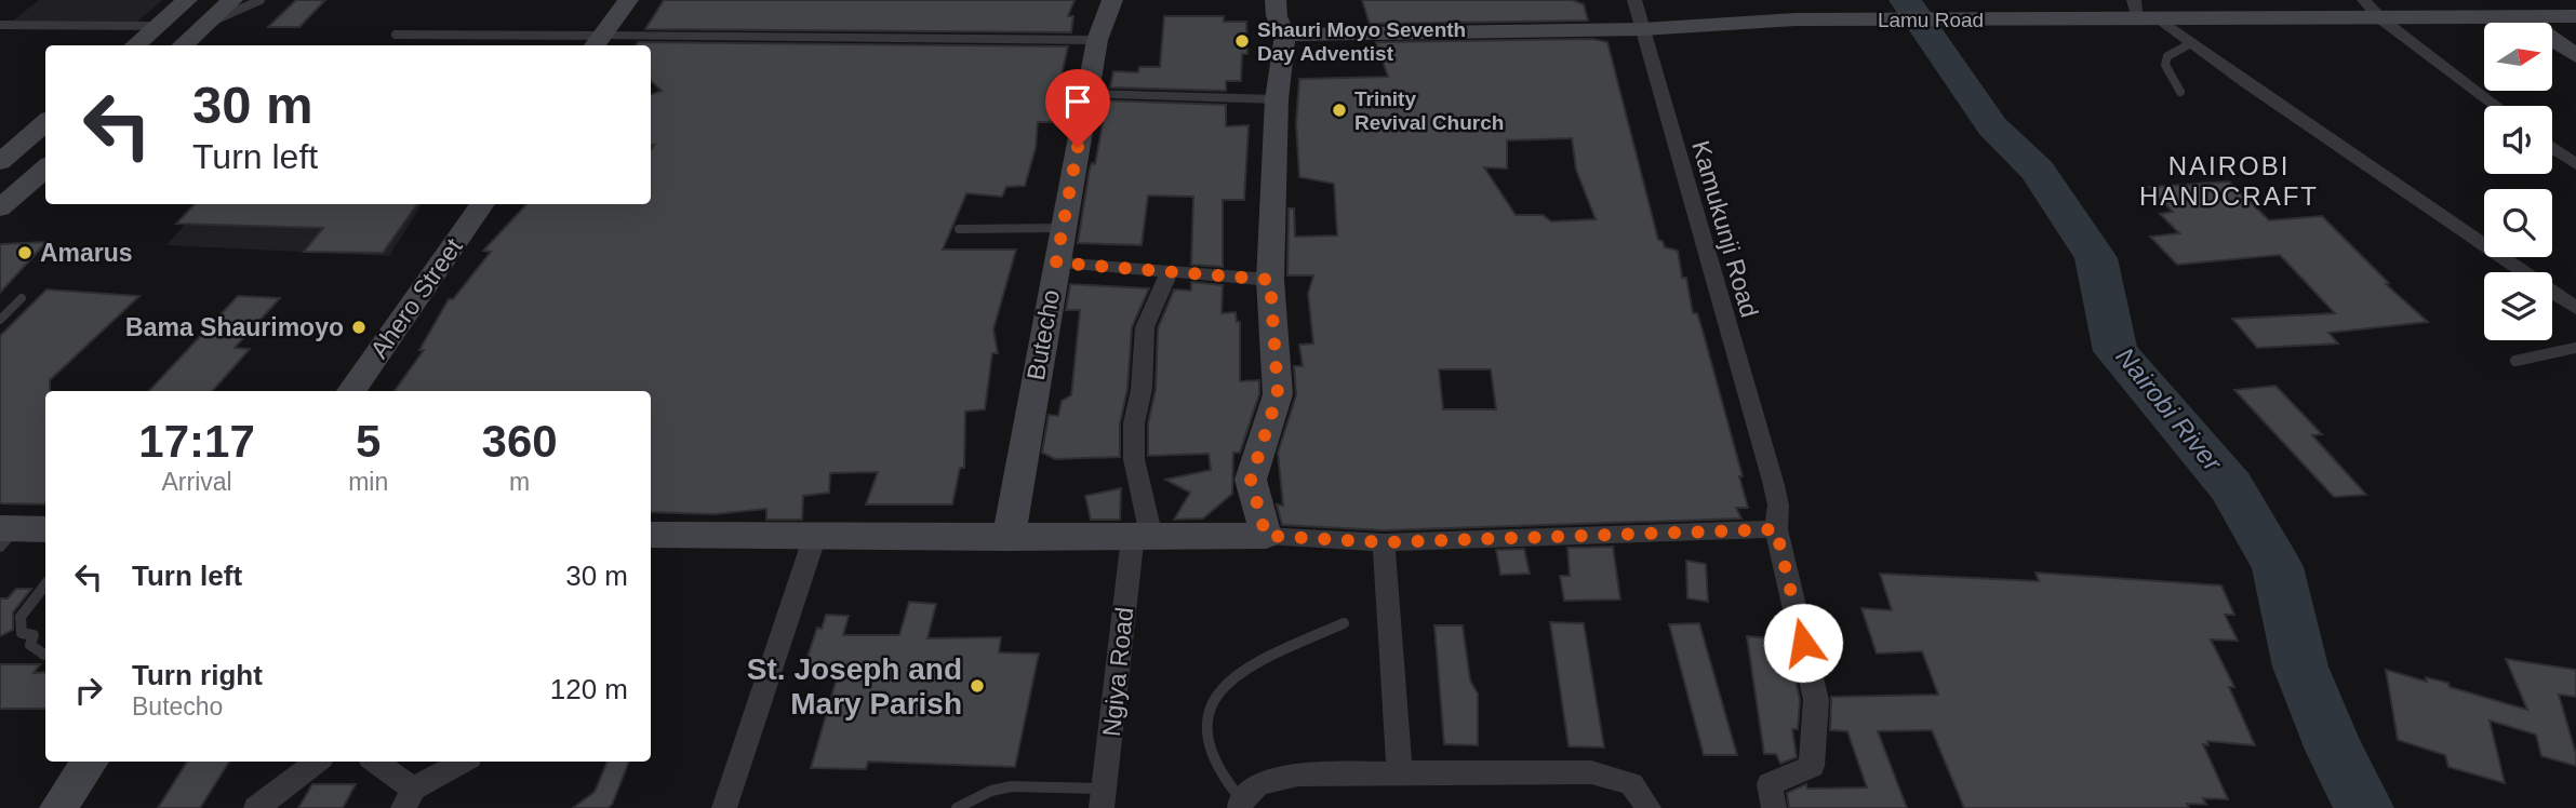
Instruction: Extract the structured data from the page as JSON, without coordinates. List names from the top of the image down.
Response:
{
  "streets": {
    "street": [
      "Lamu Road",
      "Kamukunji Road",
      "Ahero Street",
      "Butecho",
      "Ngiya Road"
    ]
  },
  "crossings": [
    ["Lamu Road", "Kamukunji Road"]
  ],
  "districts": ["NAIROBI HANDCRAFT"],
  "water": ["Nairobi River"],
  "places": [
    "Shauri Moyo Seventh Day Adventist",
    "Trinity Revival Church",
    "Amarus",
    "Bama Shaurimoyo",
    "St. Joseph and Mary Parish"
  ],
  "north": "right",
  "page": {
    "turn": ["30 m", "Turn left"],
    "eta": [
      "17:17",
      "Arrival",
      "5",
      "min",
      "360",
      "m"
    ],
    "list": [
      {
        "name": "Turn left",
        "value": "30 m"
      },
      {
        "name": "Turn right",
        "note": "Butecho",
        "value": "120 m"
      }
    ]
  }
}
